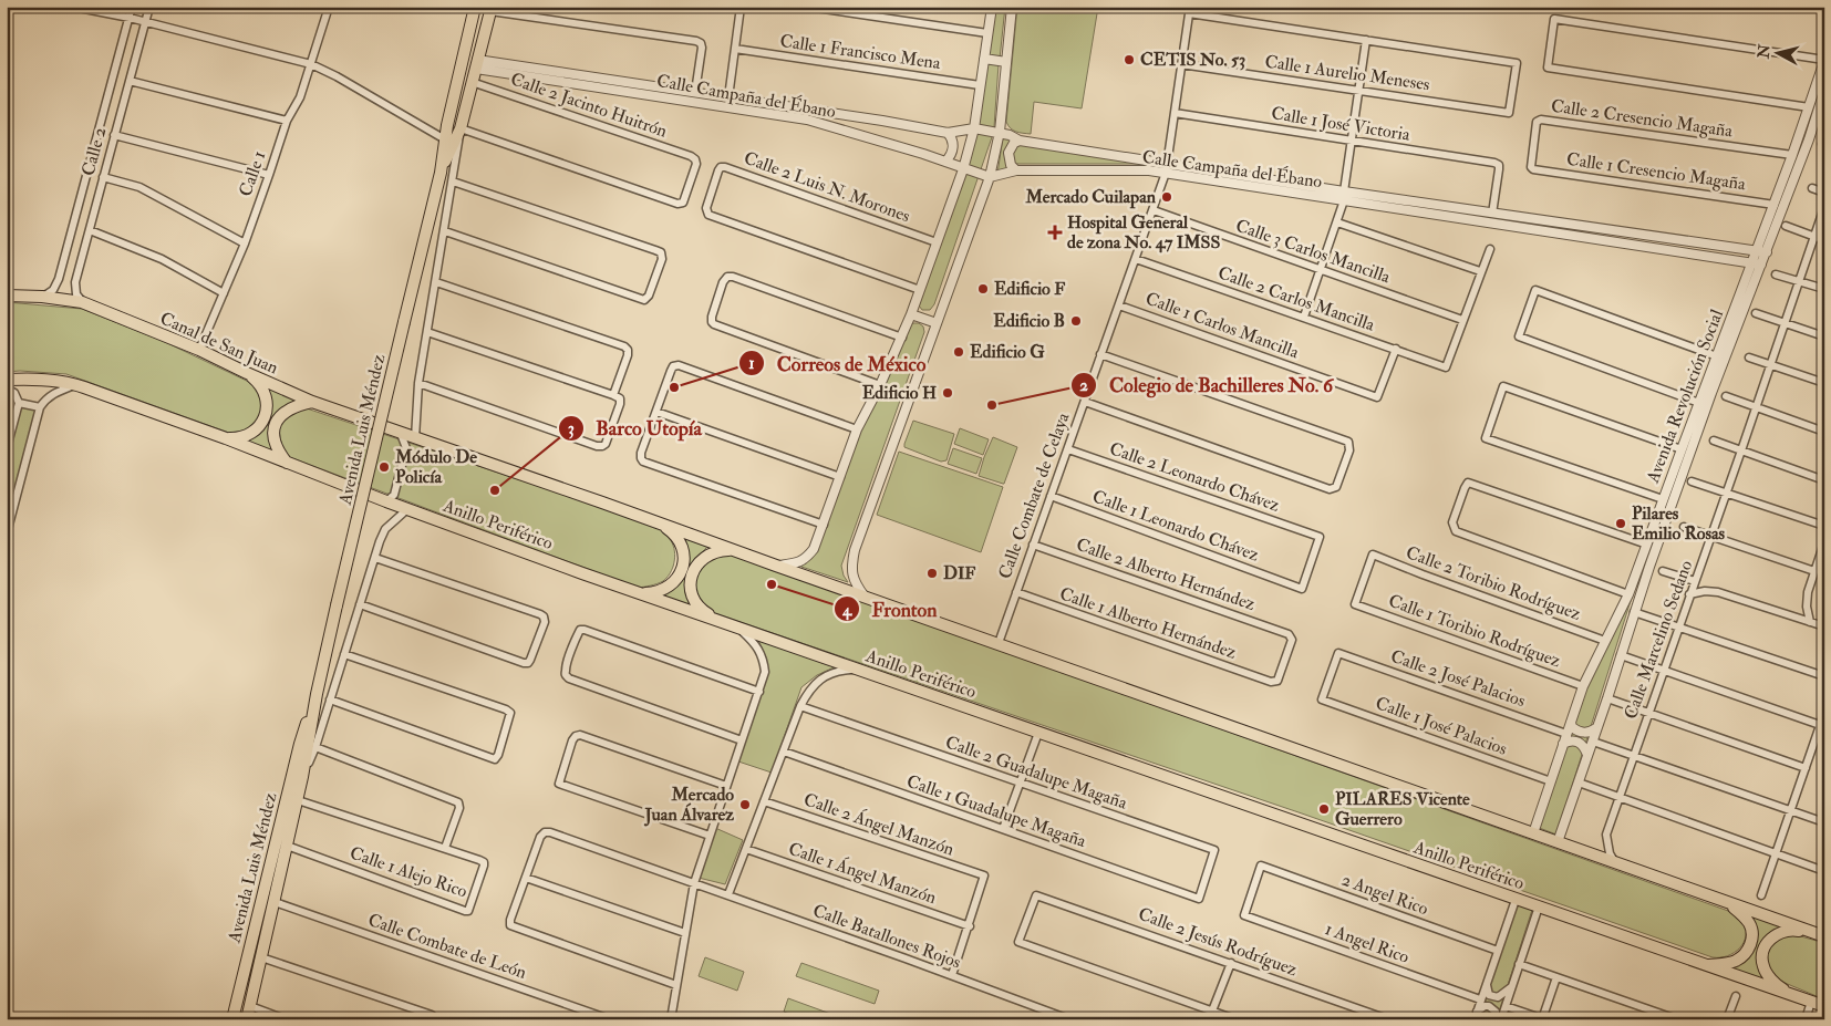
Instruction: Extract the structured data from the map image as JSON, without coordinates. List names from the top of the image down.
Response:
{
  "streets": {
    "main road": ["Canal de San Juan", "Avenida Luis Méndez", "Anillo Periférico"],
    "street": [
      "Calle 1 Francisco Mena",
      "Calle 1 Aurelio Meneses",
      "Calle Campaña del Ébano",
      "Calle 2 Jacinto Huitrón",
      "Calle 2 Cresencio Magaña",
      "Calle 1 José Victoria",
      "Calle 2",
      "Calle 1 Cresencio Magaña",
      "Calle 1",
      "Calle 2 Luis N. Morones",
      "Calle 3 Carlos Mancilla",
      "Calle 2 Carlos Mancilla",
      "Calle 1 Carlos Mancilla",
      "Avenida Revolución Social",
      "Calle 2 Leonardo Chávez",
      "Calle Combate de Celaya",
      "Calle 1 Leonardo Chávez",
      "Calle 2 Alberto Hernández",
      "Calle 2 Toribio Rodríguez",
      "Calle 1 Alberto Hernández",
      "Calle 1 Toribio Rodríguez",
      "Calle Marcelino Sedano",
      "Calle 2 José Palacios",
      "Calle 1 José Palacios",
      "Calle 2 Guadalupe Magaña",
      "Calle 1 Guadalupe Magaña",
      "Calle 2 Ángel Manzón",
      "Calle 1 Alejo Rico",
      "Calle 1 Ángel Manzón",
      "2 Angel Rico",
      "Calle Batallones Rojos",
      "Calle 2 Jesús Rodríguez",
      "1 Angel Rico",
      "Calle Combate de León"
    ]
  },
  "crossings": [
    ["Calle 1 Aurelio Meneses", "Calle Combate de Celaya"],
    ["Calle Campaña del Ébano", "Calle 1 José Victoria"],
    ["Calle Campaña del Ébano", "Avenida Revolución Social"],
    ["Calle Campaña del Ébano", "Avenida Luis Méndez"],
    ["Calle Campaña del Ébano", "Calle Combate de Celaya"],
    ["Calle 2 Jacinto Huitrón", "Avenida Luis Méndez"],
    ["Calle 2 Cresencio Magaña", "Calle 1 Cresencio Magaña"],
    ["Calle 2 Cresencio Magaña", "Avenida Revolución Social"],
    ["Calle 1 José Victoria", "Calle Combate de Celaya"],
    ["Calle 2", "Canal de San Juan"],
    ["Calle 1 Cresencio Magaña", "Avenida Revolución Social"],
    ["Calle 1", "Canal de San Juan"],
    ["Calle 3 Carlos Mancilla", "Calle 2 Carlos Mancilla"],
    ["Calle 3 Carlos Mancilla", "Calle Combate de Celaya"],
    ["Calle 2 Carlos Mancilla", "Calle 1 Carlos Mancilla"],
    ["Calle 2 Carlos Mancilla", "Calle Combate de Celaya"],
    ["Calle 1 Carlos Mancilla", "Calle Combate de Celaya"],
    ["Canal de San Juan", "Avenida Luis Méndez"],
    ["Avenida Revolución Social", "Calle 2 Toribio Rodríguez"],
    ["Avenida Revolución Social", "Calle 1 Toribio Rodríguez"],
    ["Avenida Revolución Social", "Calle 2 José Palacios"],
    ["Avenida Revolución Social", "Calle 1 José Palacios"],
    ["Avenida Luis Méndez", "Anillo Periférico"],
    ["Avenida Luis Méndez", "Calle 1 Alejo Rico"],
    ["Avenida Luis Méndez", "Calle Combate de León"],
    ["Calle 2 Leonardo Chávez", "Calle Combate de Celaya"],
    ["Calle 2 Leonardo Chávez", "Calle 1 Leonardo Chávez"],
    ["Calle Combate de Celaya", "Calle 1 Leonardo Chávez"],
    ["Calle Combate de Celaya", "Calle 2 Alberto Hernández"],
    ["Calle Combate de Celaya", "Calle 1 Alberto Hernández"],
    ["Calle 2 Alberto Hernández", "Calle 1 Alberto Hernández"],
    ["Calle 2 Toribio Rodríguez", "Calle 1 Toribio Rodríguez"],
    ["Calle 2 José Palacios", "Calle 1 José Palacios"],
    ["Calle 2 Guadalupe Magaña", "Calle 1 Guadalupe Magaña"],
    ["Calle 2 Ángel Manzón", "Calle 1 Ángel Manzón"],
    ["2 Angel Rico", "1 Angel Rico"]
  ],
  "places": {
    "other": [
      "CETIS No. 53",
      "Mercado Cuilapan",
      "Edificio F",
      "Edificio B",
      "Edificio G",
      "Correos de México",
      "Edificio H",
      "Colegio de Bachilleres No. 6",
      "Módulo De Policía",
      "Barco Utopía",
      "Pilares Emilio Rosas",
      "DIF",
      "Fronton",
      "Mercado Juan Álvarez",
      "PILARES Vicente Guerrero"
    ],
    "health": ["Hospital General de zona No. 47 IMSS"]
  },
  "north": "left"
}
